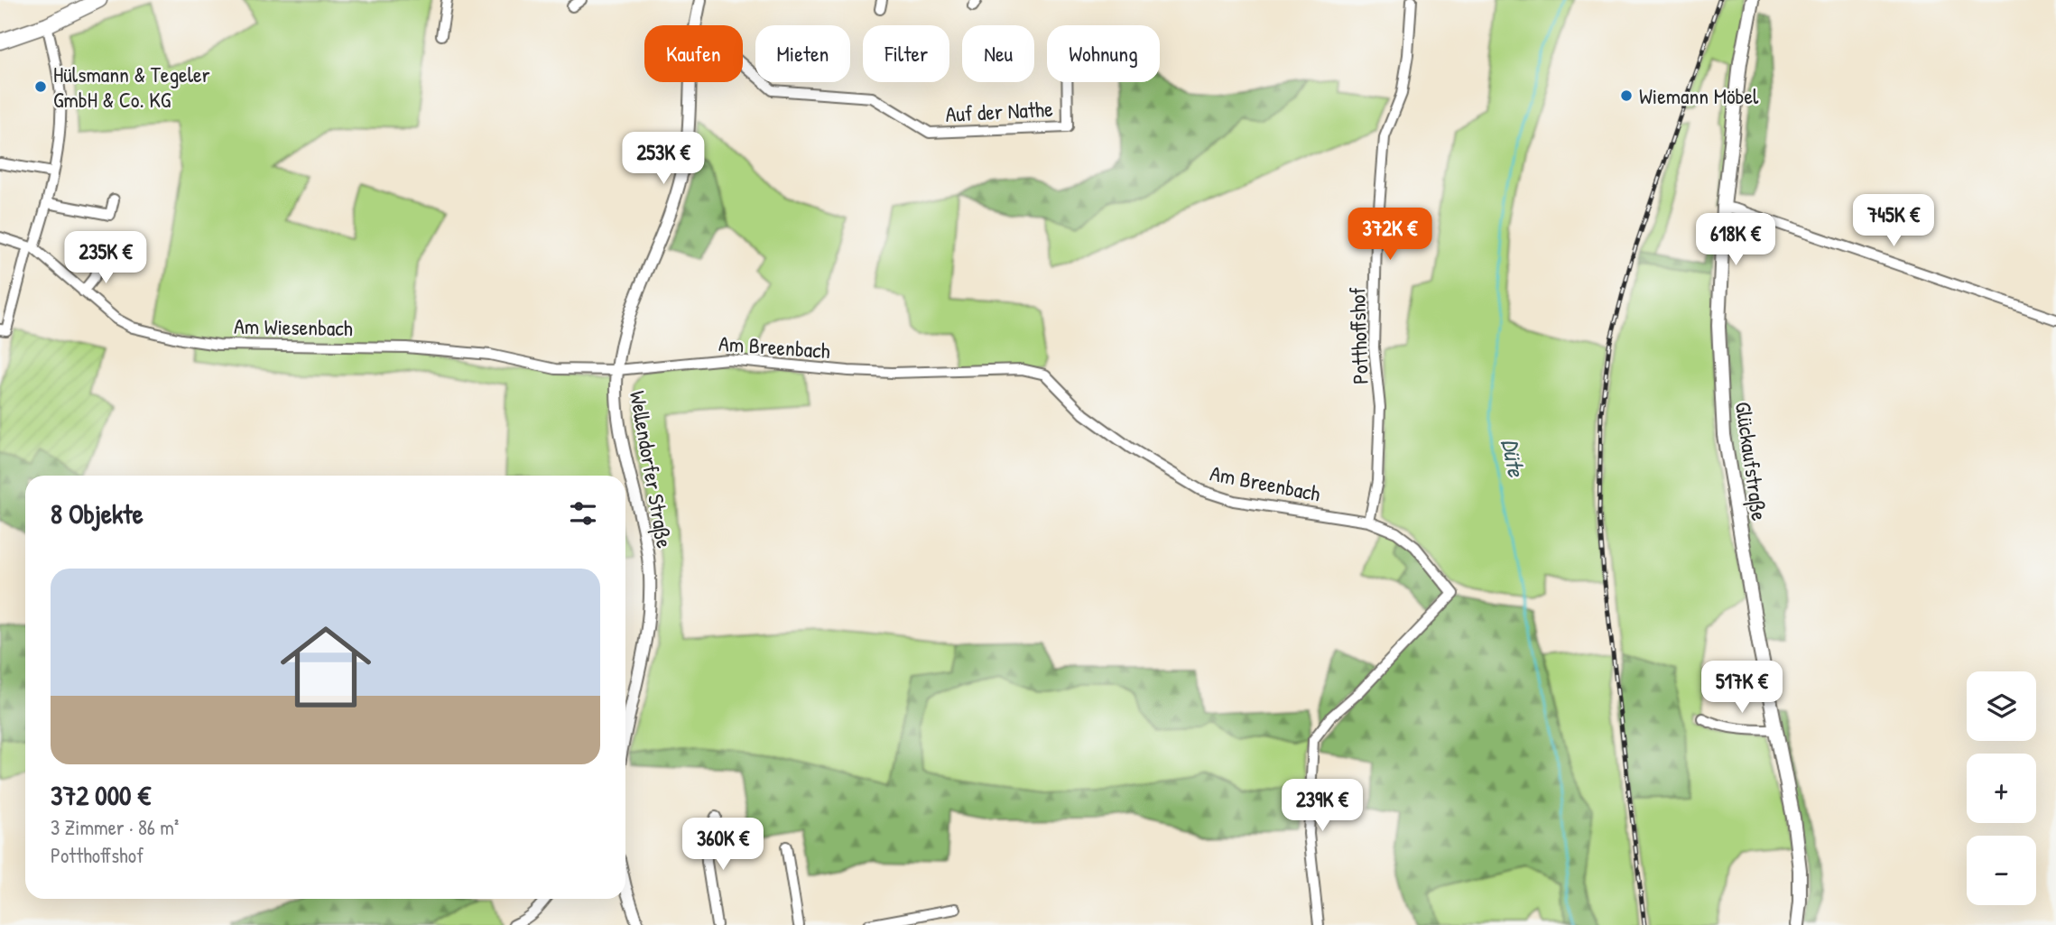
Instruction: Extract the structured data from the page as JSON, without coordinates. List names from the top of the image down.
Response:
{
  "streets": {
    "main road": ["Glückaufstraße"],
    "street": [
      "Auf der Nathe",
      "Am Wiesenbach",
      "Potthoffshof",
      "Am Breenbach",
      "Wellendorfer Straße"
    ]
  },
  "crossings": [
    ["Am Wiesenbach", "Am Breenbach"],
    ["Am Wiesenbach", "Wellendorfer Straße"],
    ["Potthoffshof", "Am Breenbach"],
    ["Am Breenbach", "Wellendorfer Straße"]
  ],
  "water": ["Düte"],
  "places": ["Hülsmann & Tegeler GmbH & Co. KG", "Wiemann Möbel"],
  "page": {
    "chip": [
      "Kaufen",
      "Mieten",
      "Filter",
      "Neu",
      "Wohnung"
    ],
    "price": [
      "253K €",
      "745K €",
      "372K €",
      "618K €",
      "235K €",
      "517K €",
      "239K €",
      "360K €"
    ],
    "heading": "8 Objekte",
    "list": [
      {
        "name": "372 000 €",
        "note": "3 Zimmer · 86 m² · Potthoffshof"
      }
    ],
    "map_buttons": ["+", "−"]
  }
}
